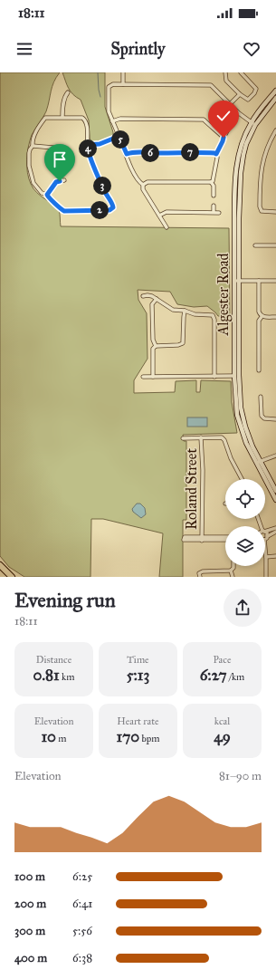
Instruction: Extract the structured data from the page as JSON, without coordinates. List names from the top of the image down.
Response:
{
  "streets": {
    "main road": ["Algester Road"],
    "street": ["Roland Street"]
  },
  "page": {
    "status": "18:11",
    "header": "Sprintly",
    "pins": [
      "5",
      "4",
      "7",
      "6",
      "3",
      "2"
    ],
    "heading": ["Evening run", "18:11"],
    "stats": [
      ["Distance", "0.81 km"],
      ["Time", "5:13"],
      ["Pace", "6:27 /km"],
      ["Elevation", "10 m"],
      ["Heart rate", "170 bpm"],
      ["kcal", "49"]
    ],
    "chart": ["Elevation", "81–90 m"],
    "list": [
      {
        "name": "100 m",
        "note": "6:25"
      },
      {
        "name": "200 m",
        "note": "6:41"
      },
      {
        "name": "300 m",
        "note": "5:56"
      },
      {
        "name": "400 m",
        "note": "6:38"
      }
    ]
  }
}
